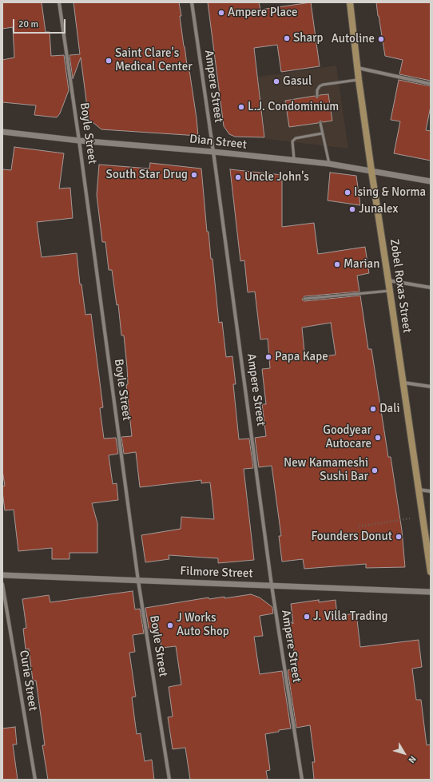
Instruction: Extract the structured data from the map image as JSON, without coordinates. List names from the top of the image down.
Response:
{
  "streets": {
    "main road": ["Zobel Roxas Street"],
    "street": [
      "Ampere Street",
      "Boyle Street",
      "Dian Street",
      "Filmore Street",
      "Curie Street"
    ]
  },
  "crossings": [
    ["Ampere Street", "Dian Street"],
    ["Ampere Street", "Filmore Street"],
    ["Boyle Street", "Dian Street"],
    ["Boyle Street", "Filmore Street"],
    ["Dian Street", "Zobel Roxas Street"]
  ],
  "places": [
    "Ampere Place",
    "Sharp",
    "Autoline",
    "Saint Clare's Medical Center",
    "Gasul",
    "L.J. Condominium",
    "South Star Drug",
    "Uncle John's",
    "Ising & Norma",
    "Junalex",
    "Marian",
    "Papa Kape",
    "Dali",
    "Goodyear Autocare",
    "New Kamameshi Sushi Bar",
    "Founders Donut",
    "J. Villa Trading",
    "J Works Auto Shop"
  ],
  "scale_bar": "20 m",
  "north": "bottom right"
}
